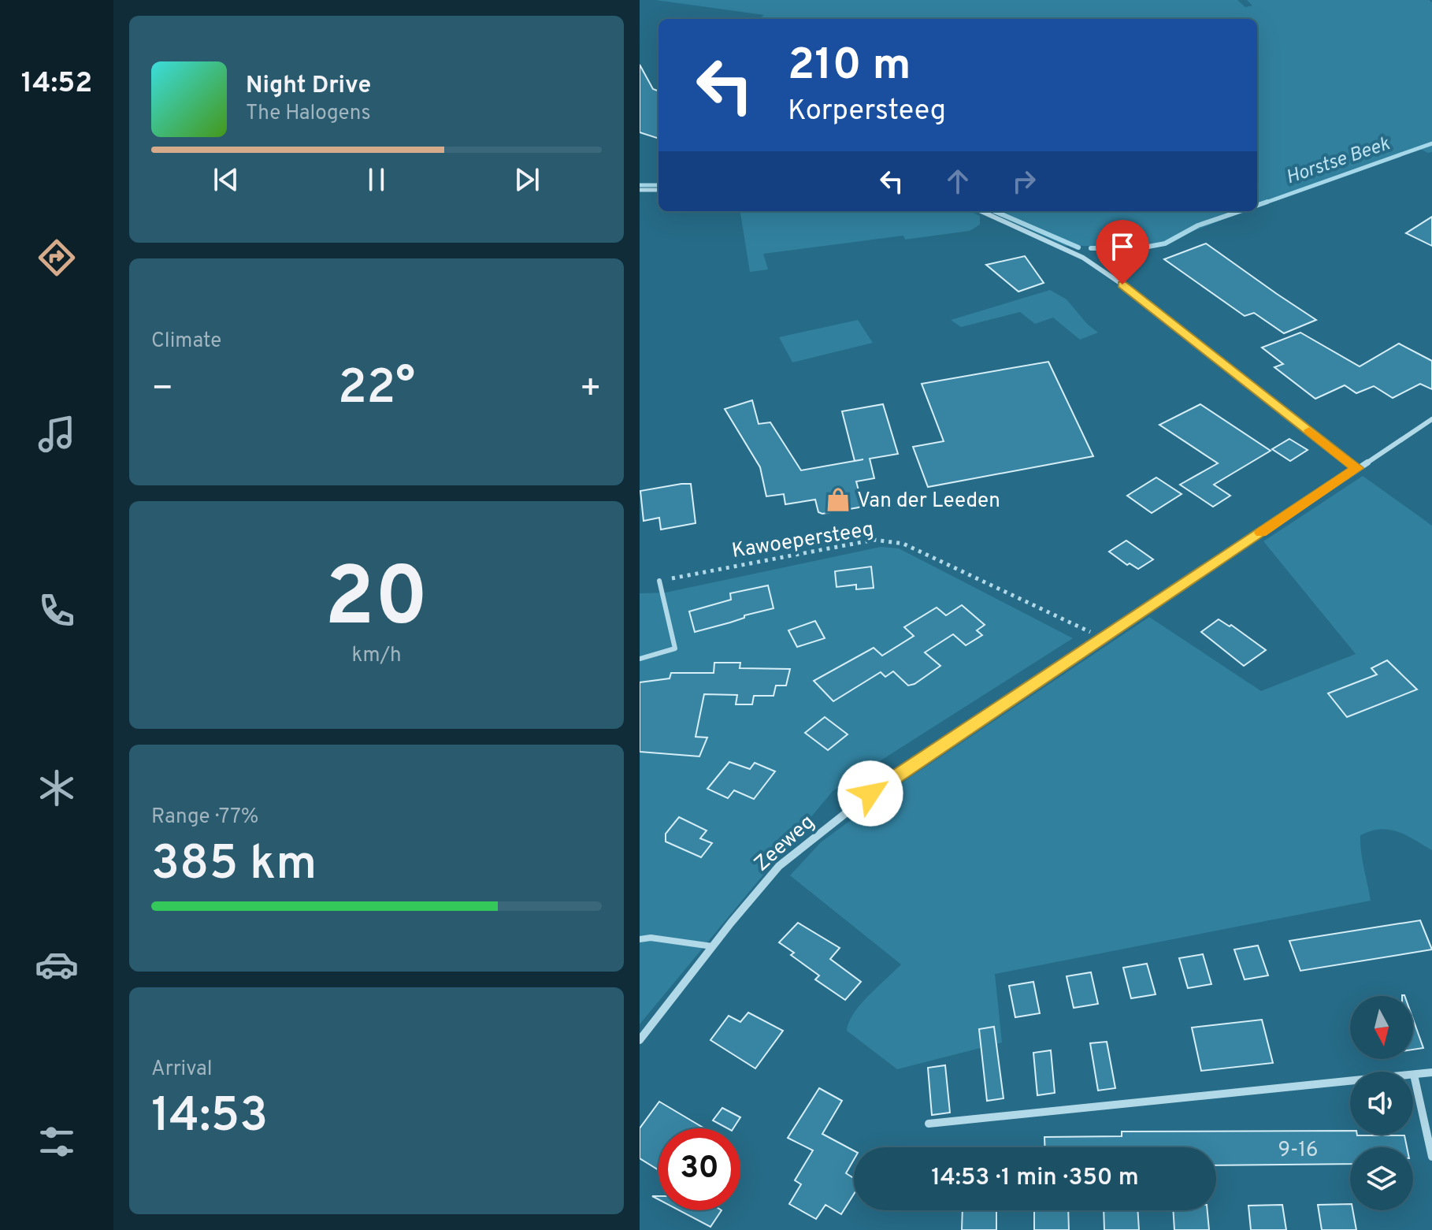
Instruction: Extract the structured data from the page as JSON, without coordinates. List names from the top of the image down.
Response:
{
  "streets": {
    "street": ["Zeeweg"],
    "path": ["Kawoepersteeg"]
  },
  "crossings": [
    ["Kawoepersteeg", "Zeeweg"]
  ],
  "water": ["Horstse Beek"],
  "places": {
    "shop": ["Van der Leeden"]
  },
  "house_numbers": ["9-16"],
  "north": "bottom",
  "page": {
    "tabs": "14:52",
    "turn": ["210 m", "Korpersteeg"],
    "song": ["Night Drive", "The Halogens"],
    "tile": [
      "Climate",
      ["20", "km/h"],
      ["Range · 77%", "385 km"],
      ["Arrival", "14:53"]
    ],
    "heat": ["−", "22°", "+"],
    "limit": "30",
    "trip": "14:53 · 1 min · 350 m"
  }
}
